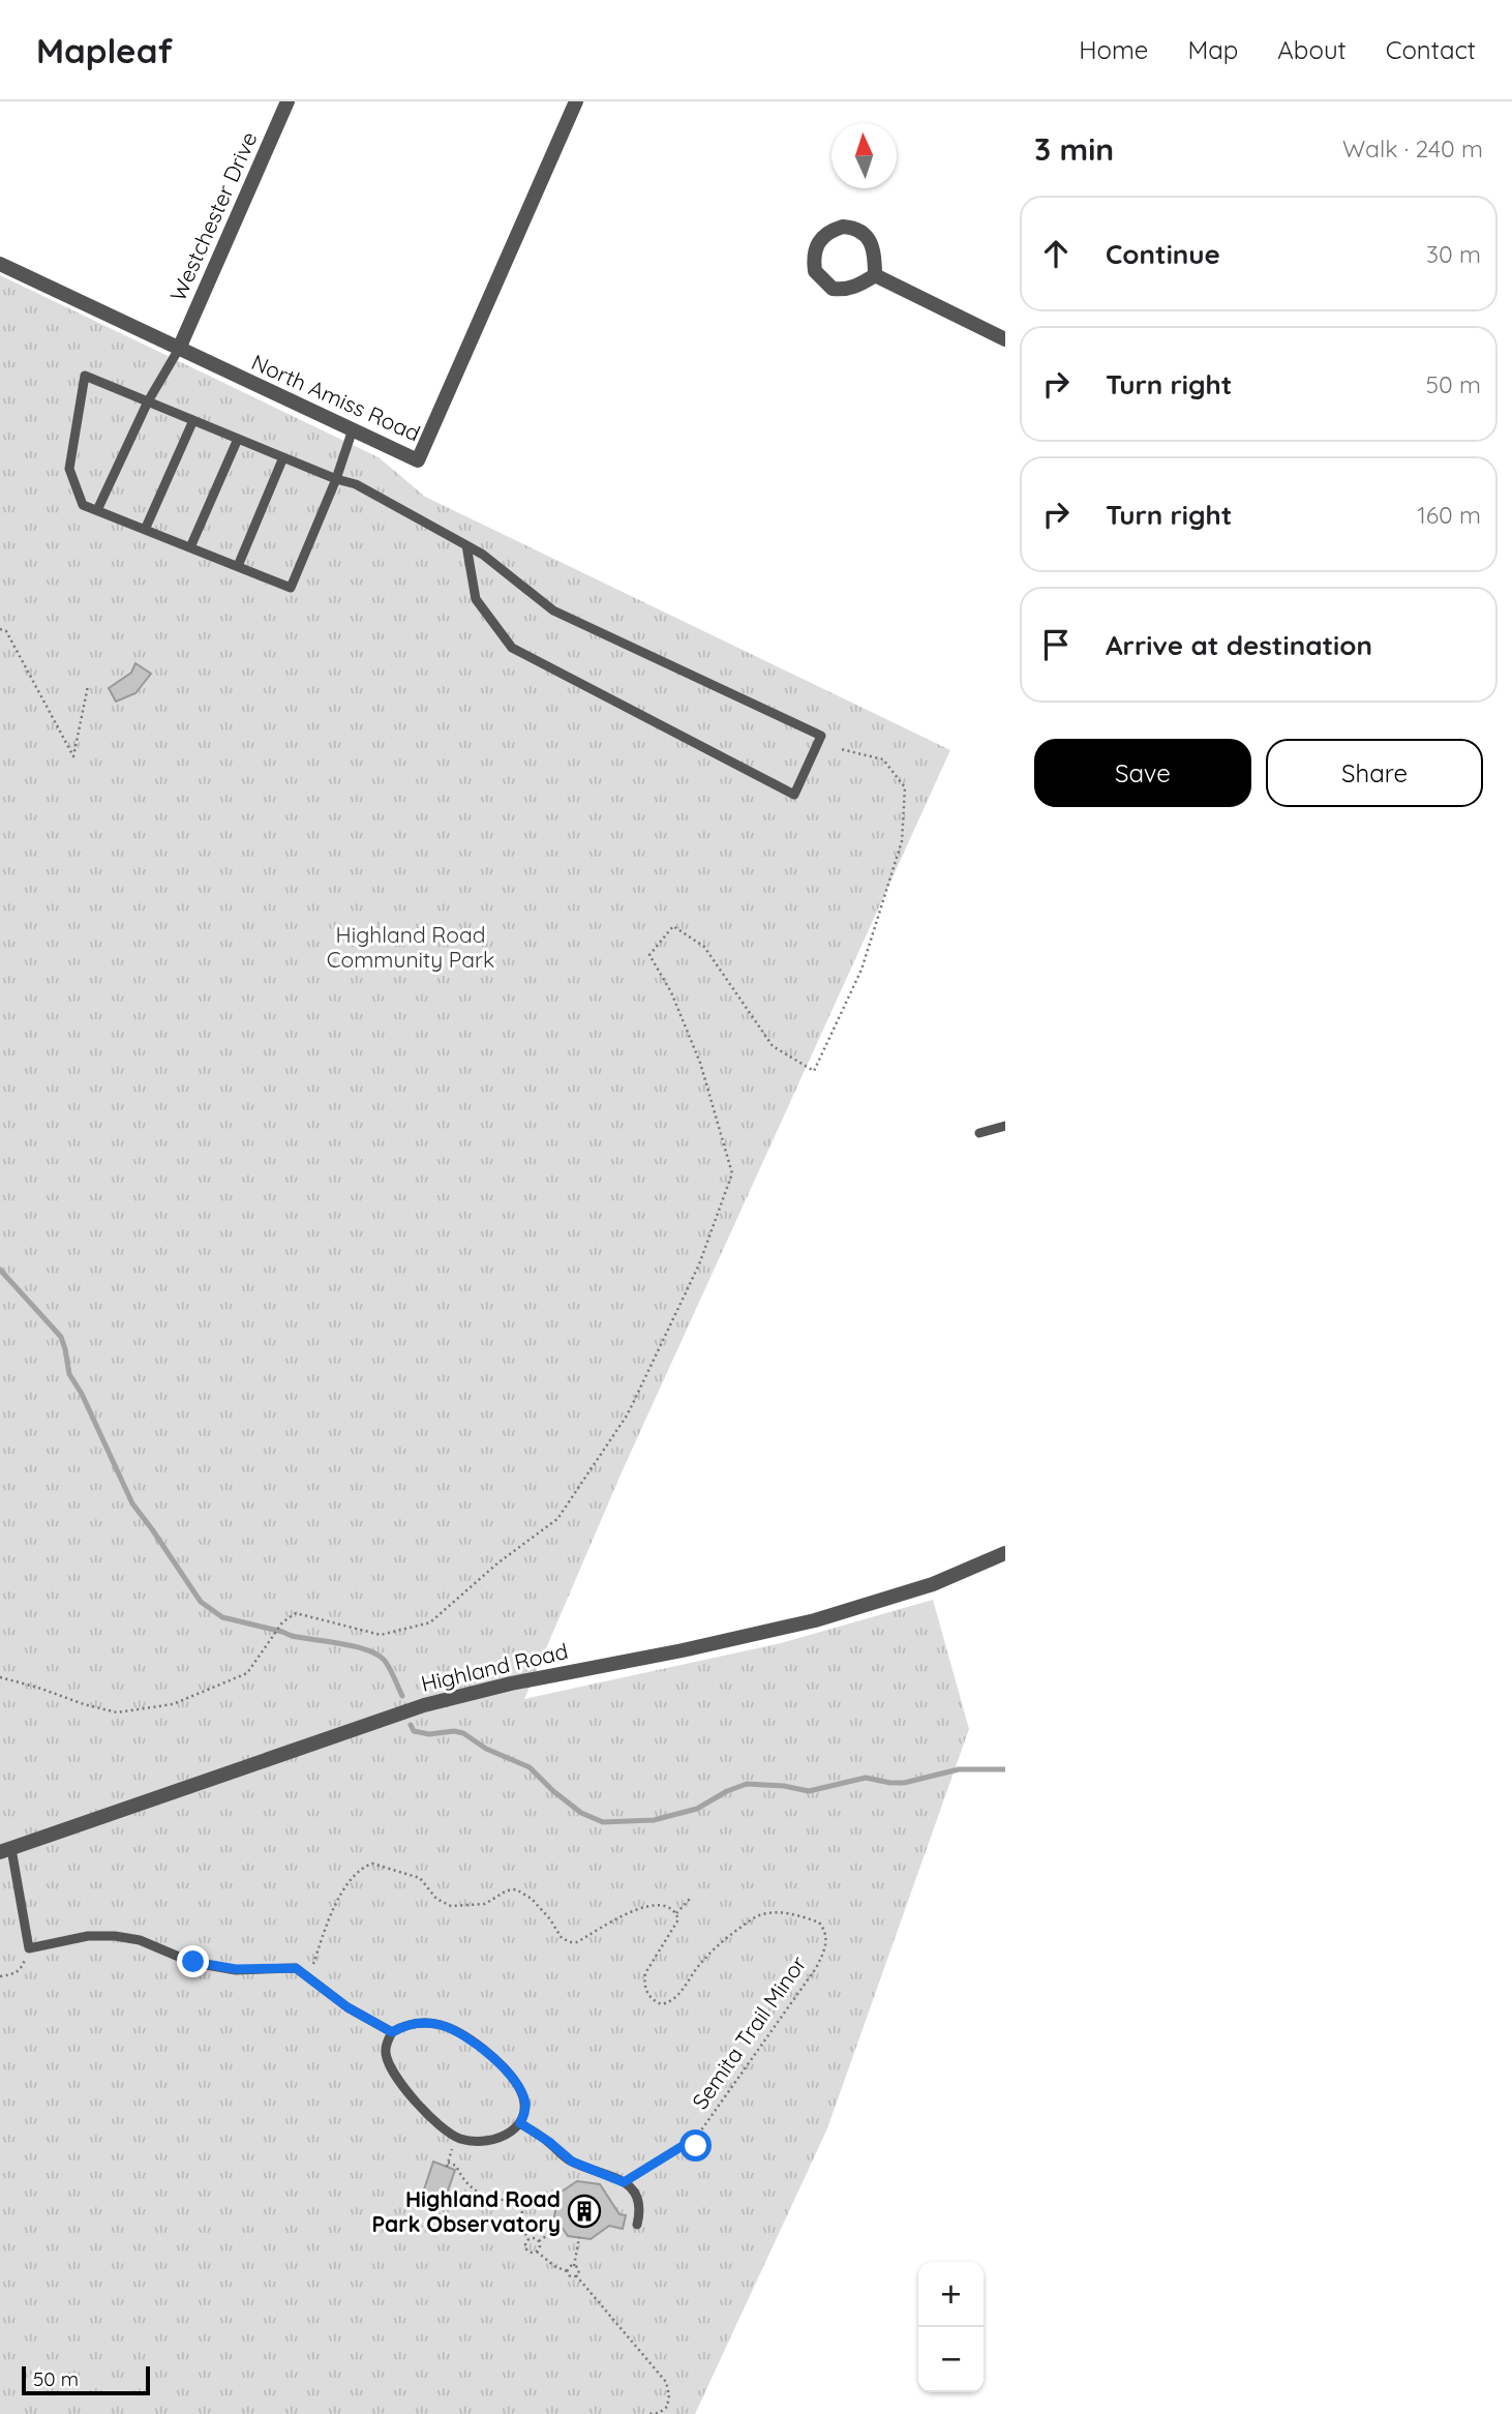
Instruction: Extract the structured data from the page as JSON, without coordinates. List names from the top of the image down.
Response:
{
  "streets": {
    "street": ["Westchester Drive", "North Amiss Road", "Highland Road"],
    "path": ["Semita Trail Minor"]
  },
  "crossings": [
    ["Westchester Drive", "North Amiss Road"]
  ],
  "parks": ["Highland Road Community Park"],
  "places": {
    "building": ["Highland Road Park Observatory"]
  },
  "scale_bar": "50 m",
  "north": "top",
  "page": {
    "header": "Mapleaf",
    "nav": [
      "Home",
      "Map",
      "About",
      "Contact"
    ],
    "heading": ["3 min", "Walk · 240 m"],
    "list": [
      ["Continue", "30 m"],
      ["Turn right", "50 m"],
      ["Turn right", "160 m"],
      "Arrive at destination"
    ],
    "buttons": ["Save", "Share"],
    "map_buttons": ["+", "−"],
    "scale": "50 m"
  }
}
